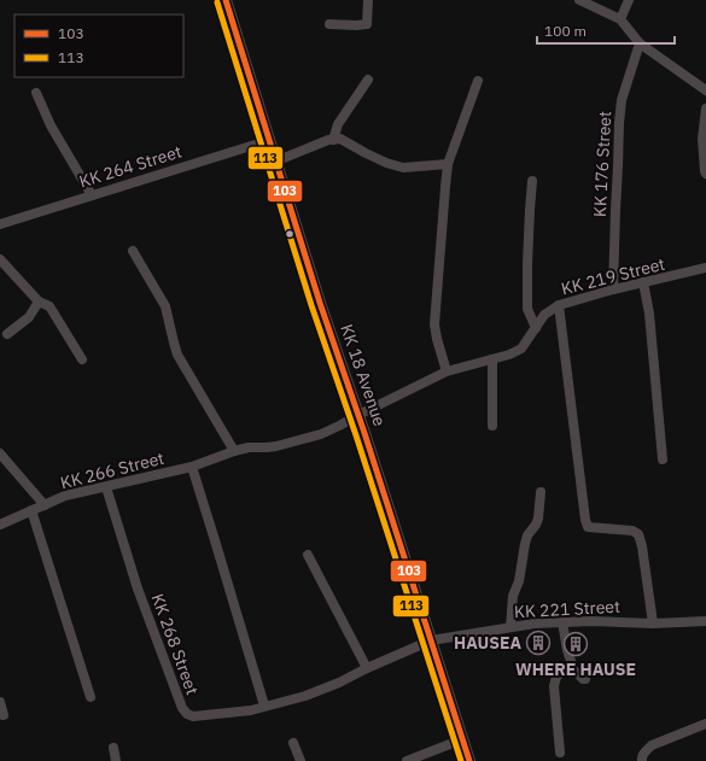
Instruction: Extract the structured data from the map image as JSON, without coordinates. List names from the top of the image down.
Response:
{
  "streets": {
    "main road": ["KK 18 Avenue"],
    "street": [
      "KK 176 Street",
      "KK 264 Street",
      "KK 219 Street",
      "KK 266 Street",
      "KK 221 Street",
      "KK 268 Street"
    ]
  },
  "crossings": [
    ["KK 176 Street", "KK 219 Street"],
    ["KK 264 Street", "KK 18 Avenue"],
    ["KK 219 Street", "KK 18 Avenue"],
    ["KK 219 Street", "KK 266 Street"],
    ["KK 18 Avenue", "KK 266 Street"],
    ["KK 18 Avenue", "KK 221 Street"],
    ["KK 18 Avenue", "KK 268 Street"],
    ["KK 266 Street", "KK 268 Street"],
    ["KK 221 Street", "KK 268 Street"]
  ],
  "places": {
    "building": ["HAUSEA", "WHERE HAUSE"]
  },
  "lines": ["transit line 103", "transit line 113"],
  "legend": ["103", "113"],
  "scale_bar": "100 m"
}
